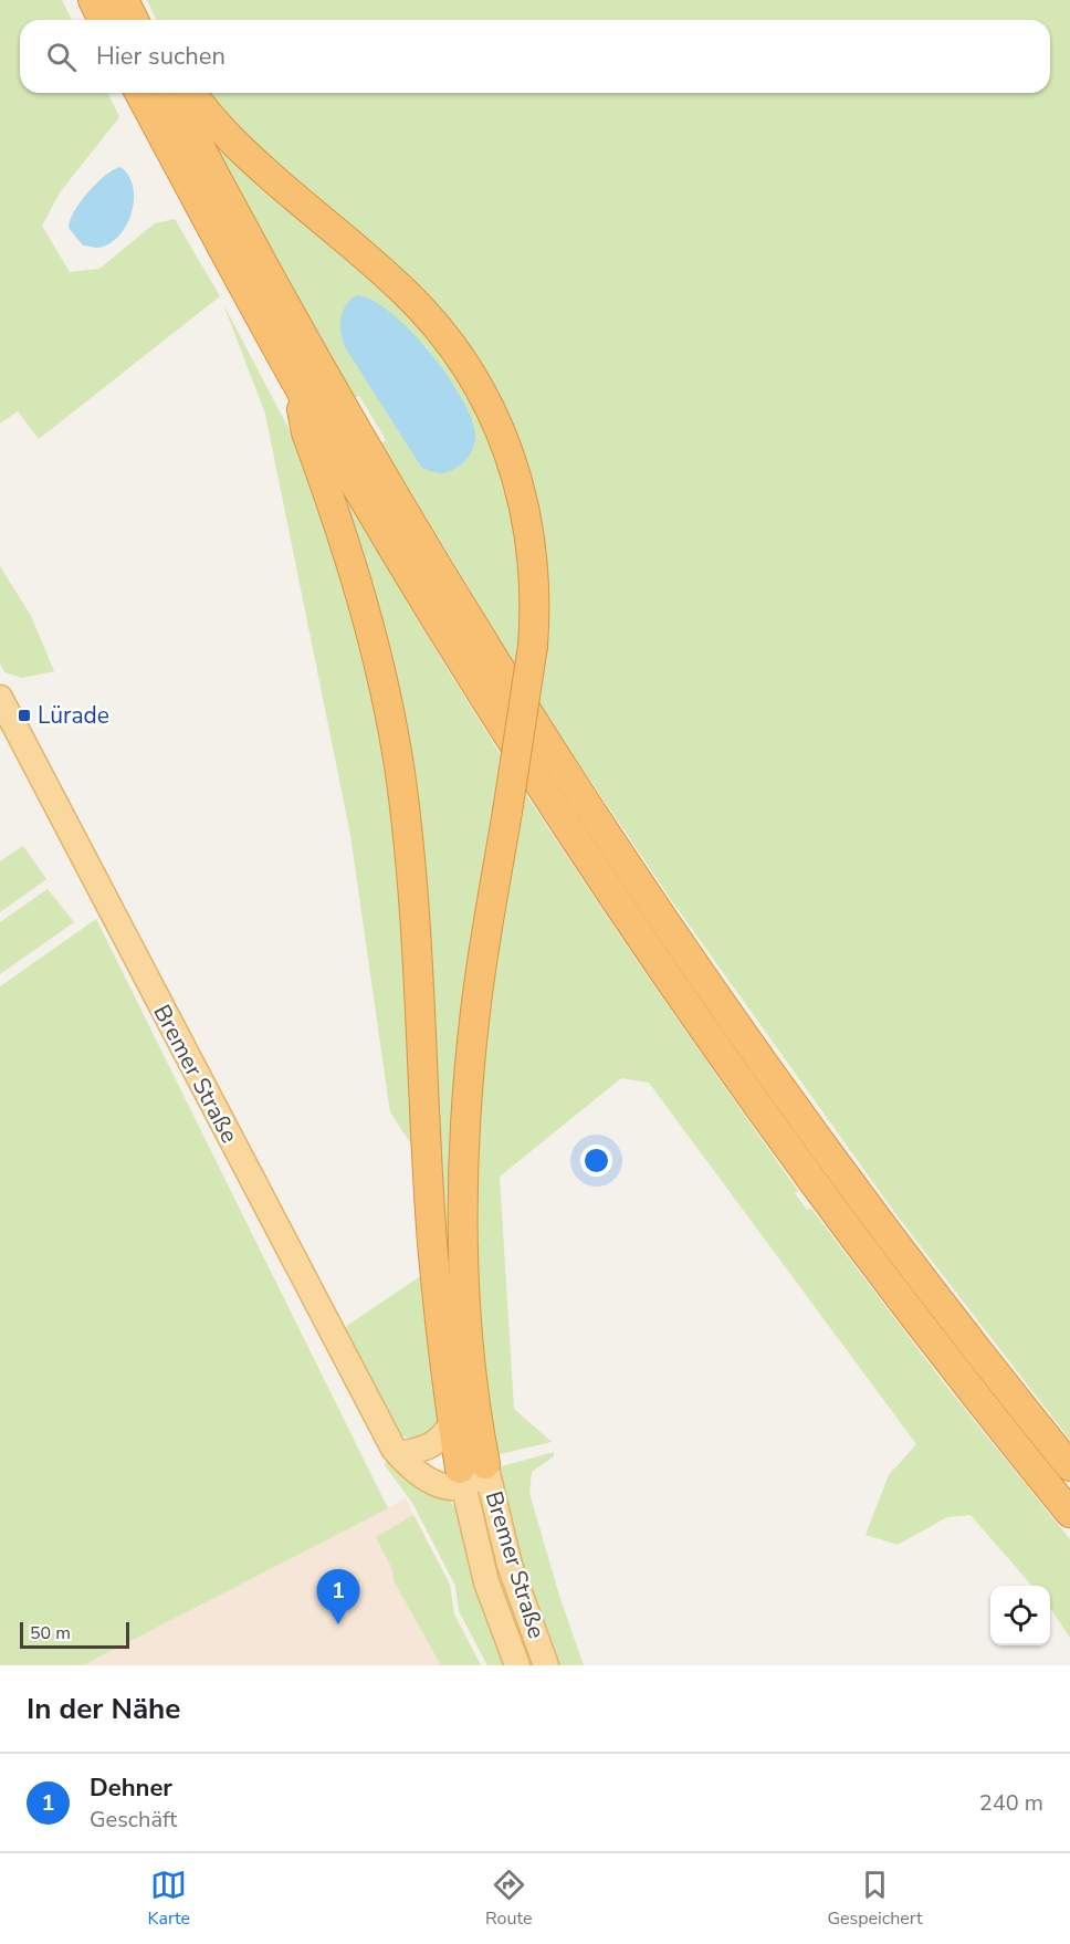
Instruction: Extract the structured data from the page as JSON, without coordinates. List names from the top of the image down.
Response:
{
  "streets": {
    "main road": ["Bremer Straße"]
  },
  "places": {
    "transit": ["Lürade"]
  },
  "scale_bar": "50 m",
  "page": {
    "search": "Hier suchen",
    "pins": "1",
    "scale": "50 m",
    "heading": "In der Nähe",
    "list": [
      {
        "mark": "1",
        "name": "Dehner",
        "note": "Geschäft",
        "value": "240 m"
      }
    ],
    "nav": ["Karte", "Route", "Gespeichert"]
  }
}
